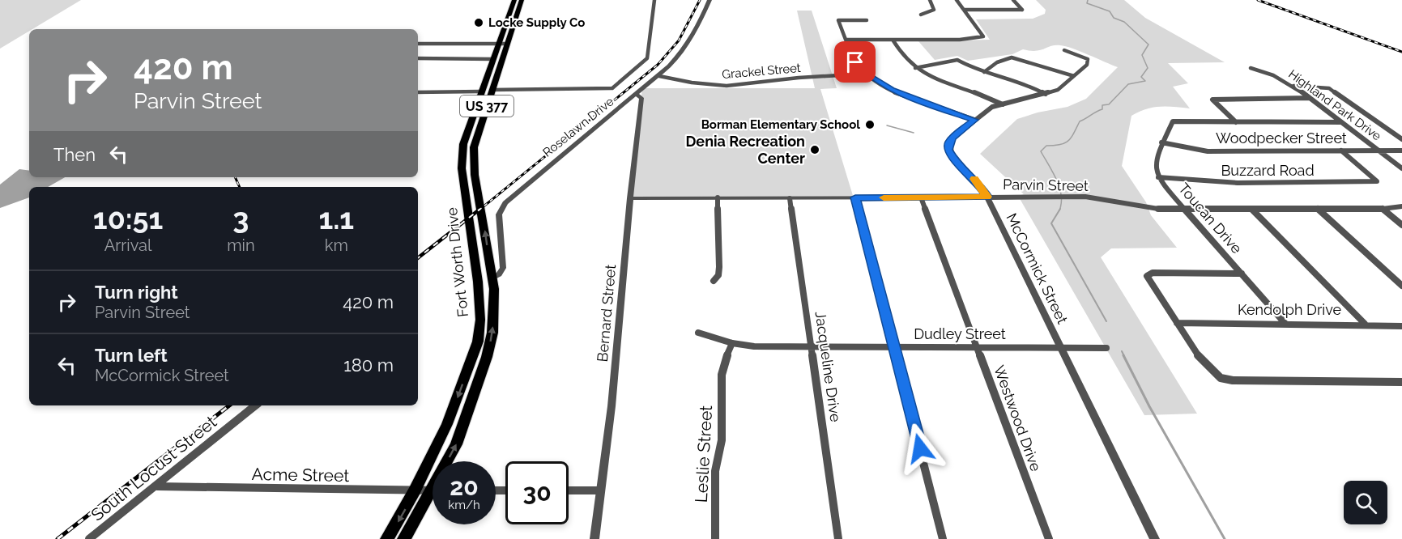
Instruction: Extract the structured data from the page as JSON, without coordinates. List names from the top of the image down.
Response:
{
  "streets": {
    "main road": ["US 377", "Fort Worth Drive"],
    "street": [
      "Grackel Street",
      "Highland Park Drive",
      "Roselawn Drive",
      "Woodpecker Street",
      "Buzzard Road",
      "Parvin Street",
      "Toucan Drive",
      "McCormick Street",
      "Kendolph Drive",
      "Bernard Street",
      "Dudley Street",
      "Jacqueline Drive",
      "Westwood Drive",
      "Leslie Street",
      "South Locust Street",
      "Acme Street"
    ]
  },
  "crossings": [
    ["Grackel Street", "Roselawn Drive"],
    ["Highland Park Drive", "Woodpecker Street"],
    ["Roselawn Drive", "Fort Worth Drive"],
    ["Roselawn Drive", "Bernard Street"],
    ["Woodpecker Street", "Buzzard Road"],
    ["Woodpecker Street", "Toucan Drive"],
    ["Buzzard Road", "Toucan Drive"],
    ["Parvin Street", "Toucan Drive"],
    ["Parvin Street", "McCormick Street"],
    ["Parvin Street", "Bernard Street"],
    ["Parvin Street", "Jacqueline Drive"],
    ["Parvin Street", "Westwood Drive"],
    ["Toucan Drive", "Kendolph Drive"],
    ["Fort Worth Drive", "Acme Street"],
    ["McCormick Street", "Dudley Street"],
    ["Dudley Street", "Jacqueline Drive"],
    ["Dudley Street", "Westwood Drive"],
    ["Dudley Street", "Leslie Street"],
    ["South Locust Street", "Acme Street"]
  ],
  "places": ["Locke Supply Co", "Borman Elementary School", "Denia Recreation Center"],
  "page": {
    "turn": ["420 m", "Parvin Street"],
    "then": "Then",
    "eta": [
      "10:51",
      "Arrival",
      "3",
      "min",
      "1.1",
      "km"
    ],
    "list": [
      {
        "name": "Turn right",
        "note": "Parvin Street",
        "value": "420 m"
      },
      {
        "name": "Turn left",
        "note": "McCormick Street",
        "value": "180 m"
      }
    ],
    "speed": "20 km/h",
    "limit": "30"
  }
}
